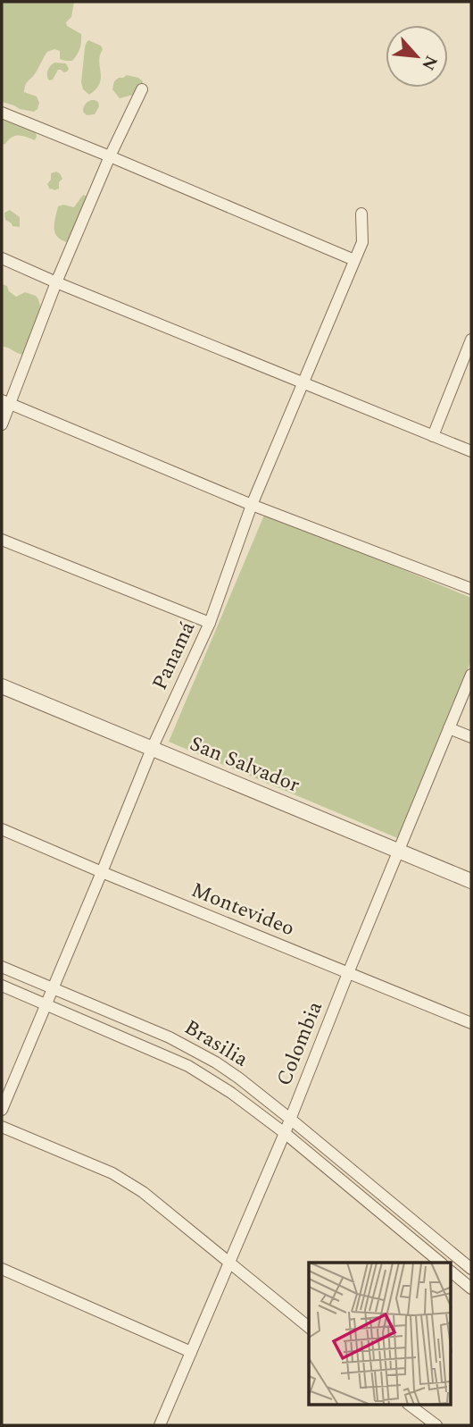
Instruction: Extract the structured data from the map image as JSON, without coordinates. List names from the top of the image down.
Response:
{
  "streets": {
    "street": [
      "Panamá",
      "San Salvador",
      "Montevideo",
      "Brasilia",
      "Colombia"
    ]
  },
  "crossings": [
    ["Panamá", "San Salvador"],
    ["Panamá", "Montevideo"],
    ["Panamá", "Brasilia"],
    ["San Salvador", "Colombia"],
    ["Montevideo", "Colombia"],
    ["Brasilia", "Colombia"]
  ],
  "north": "bottom right"
}
